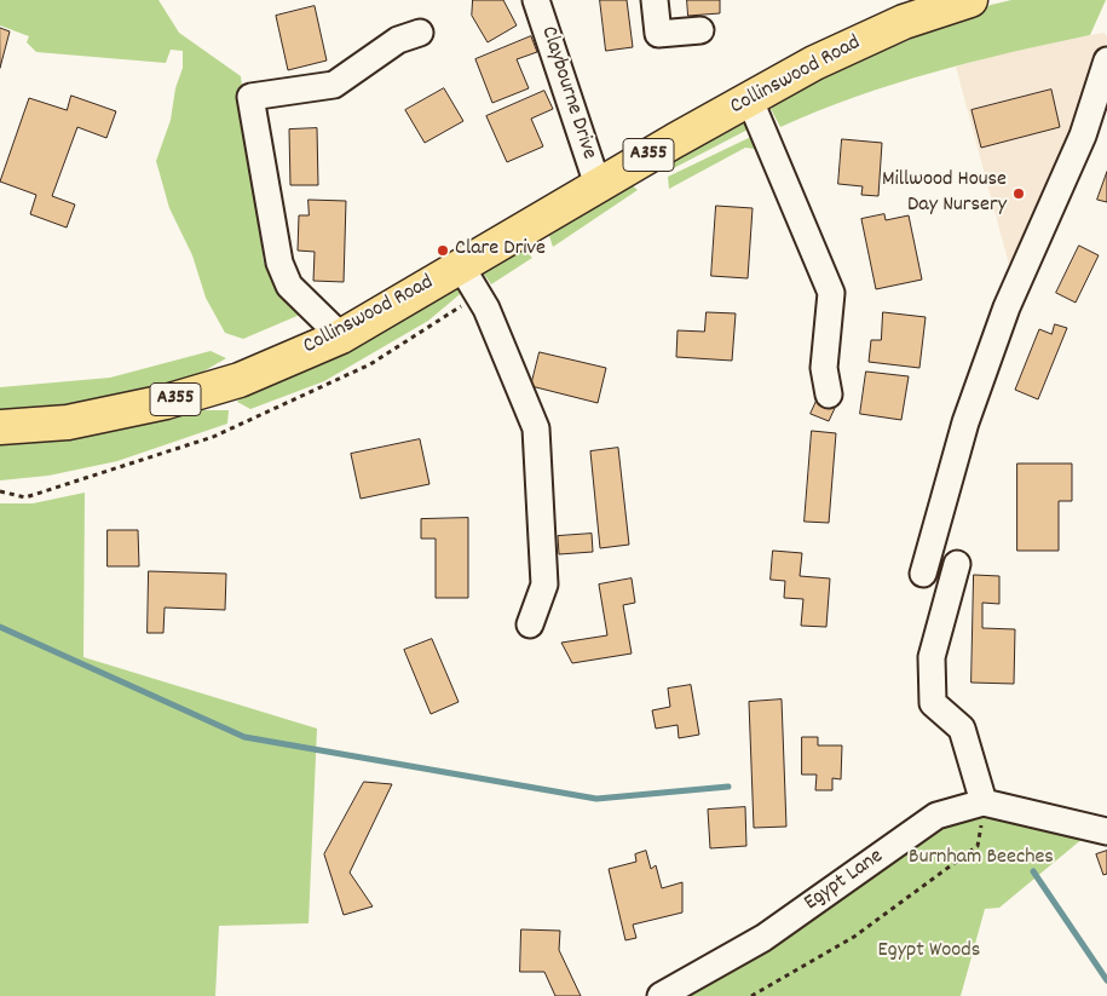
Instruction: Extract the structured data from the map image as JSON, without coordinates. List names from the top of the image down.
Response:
{
  "streets": {
    "main road": ["Collinswood Road", "A355"],
    "street": ["Claybourne Drive", "Egypt Lane"]
  },
  "crossings": [
    ["Collinswood Road", "Claybourne Drive"]
  ],
  "parks": ["Burnham Beeches", "Egypt Woods"],
  "places": ["Millwood House Day Nursery", "Clare Drive"]
}
